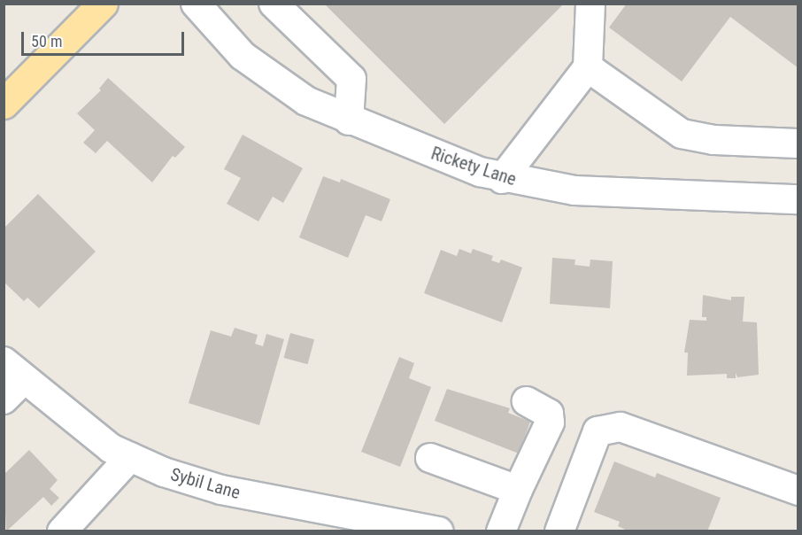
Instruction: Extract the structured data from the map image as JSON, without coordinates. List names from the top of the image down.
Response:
{
  "streets": {
    "street": ["Rickety Lane", "Sybil Lane"]
  },
  "scale_bar": "50 m"
}
